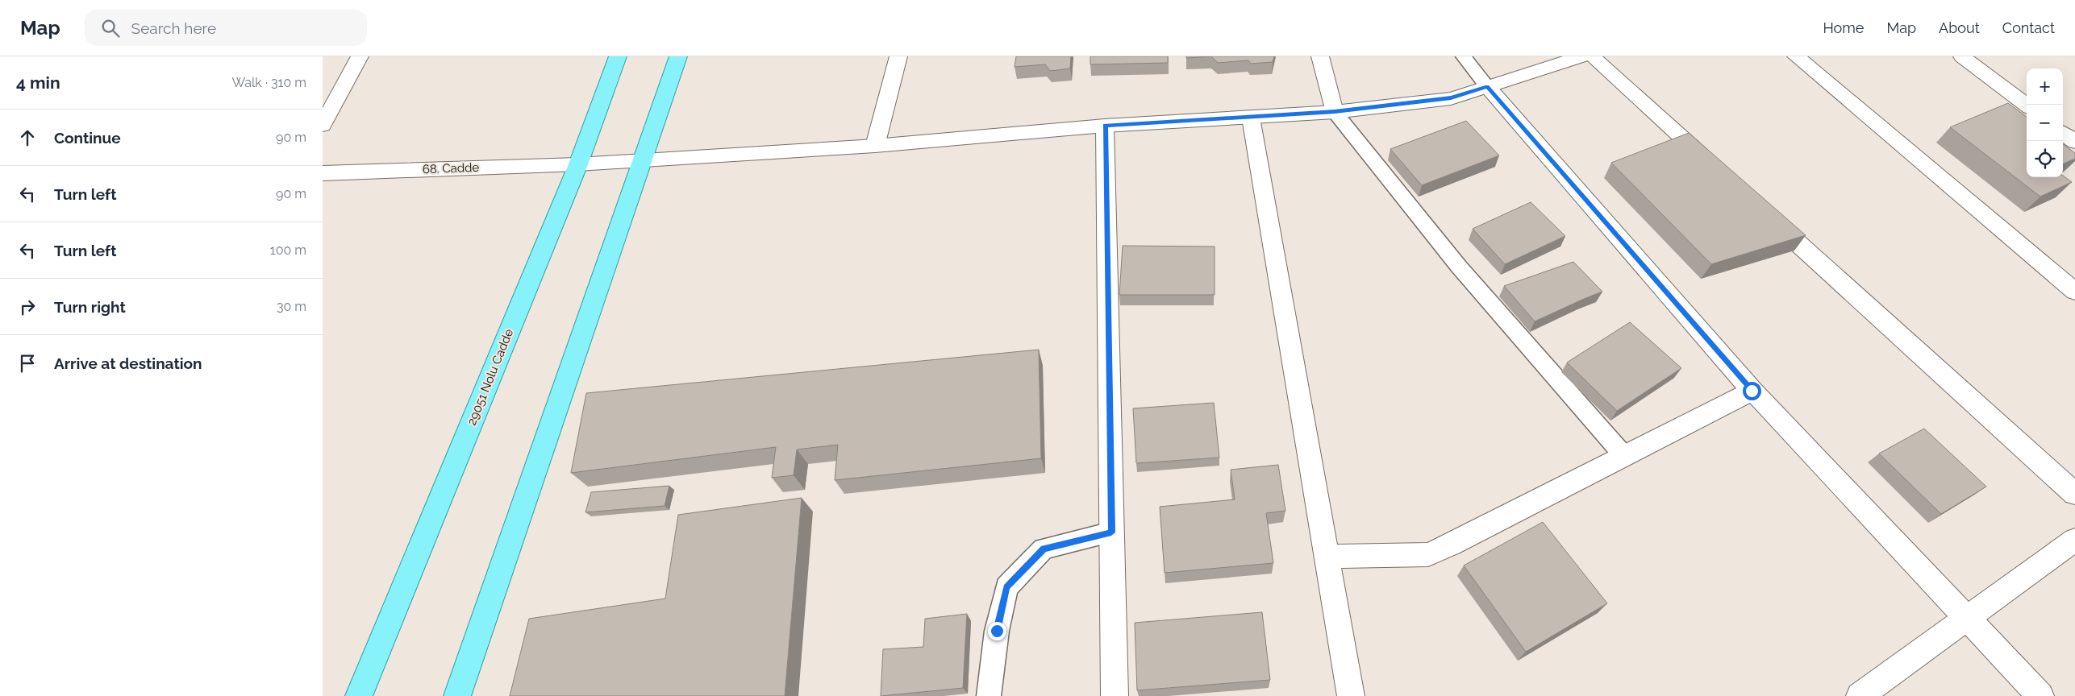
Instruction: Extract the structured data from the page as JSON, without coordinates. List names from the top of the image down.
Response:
{
  "streets": {
    "main road": ["29051 Nolu Cadde"],
    "street": ["68. Cadde"]
  },
  "crossings": [
    ["68. Cadde", "29051 Nolu Cadde"]
  ],
  "page": {
    "header": "Map",
    "search": "Search here",
    "nav": [
      "Home",
      "Map",
      "About",
      "Contact"
    ],
    "heading": ["4 min", "Walk · 310 m"],
    "map_buttons": ["+", "−"],
    "list": [
      ["Continue", "90 m"],
      ["Turn left", "90 m"],
      ["Turn left", "100 m"],
      ["Turn right", "30 m"],
      "Arrive at destination"
    ]
  }
}
